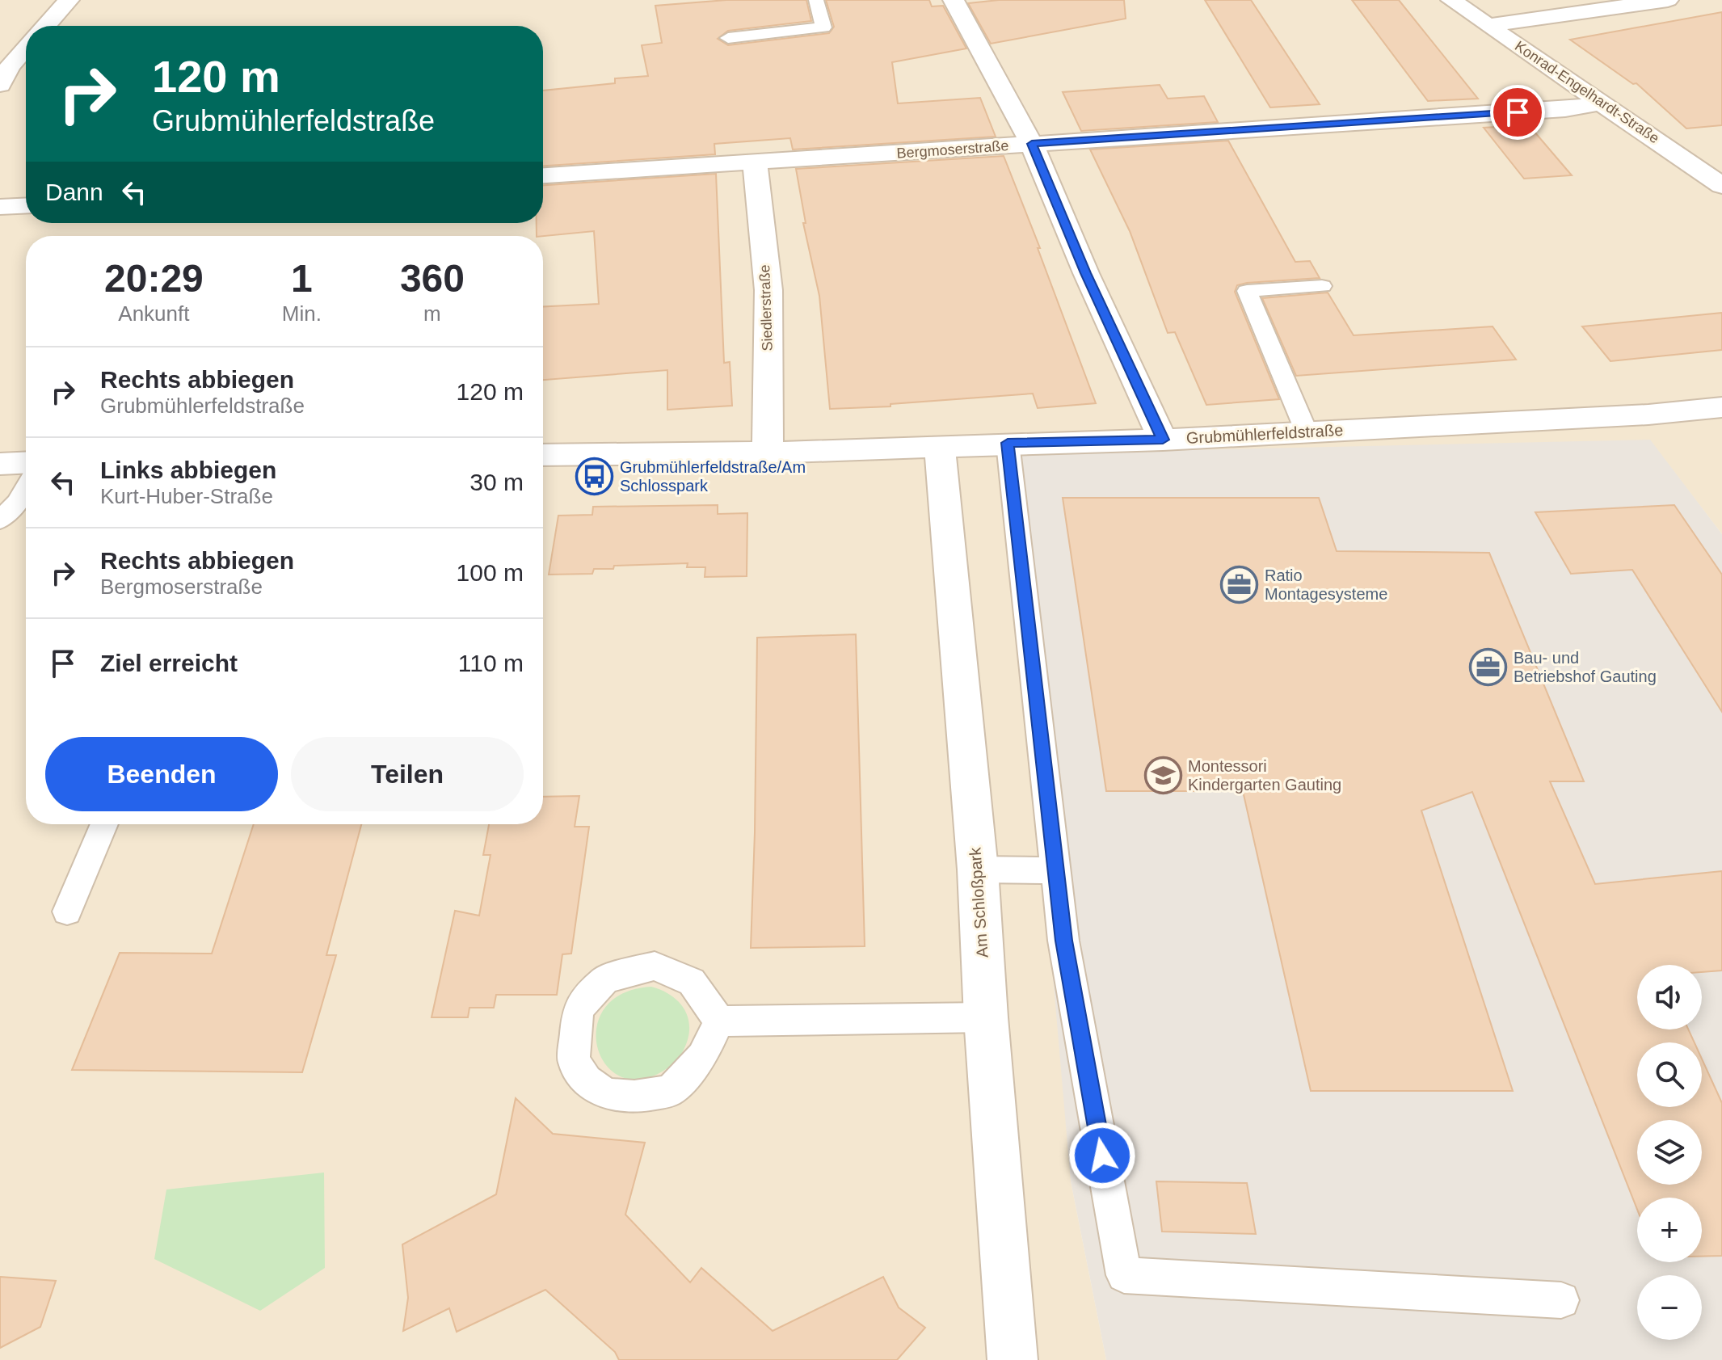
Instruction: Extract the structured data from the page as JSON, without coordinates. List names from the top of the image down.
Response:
{
  "streets": {
    "street": [
      "Konrad-Engelhardt-Straße",
      "Bergmoserstraße",
      "Siedlerstraße",
      "Grubmühlerfeldstraße",
      "Am Schloßpark"
    ]
  },
  "crossings": [
    ["Konrad-Engelhardt-Straße", "Bergmoserstraße"],
    ["Bergmoserstraße", "Siedlerstraße"],
    ["Siedlerstraße", "Grubmühlerfeldstraße"],
    ["Grubmühlerfeldstraße", "Am Schloßpark"]
  ],
  "places": {
    "bus stop": ["Grubmühlerfeldstraße/Am Schlosspark"],
    "office": ["Ratio Montagesysteme", "Bau- und Betriebshof Gauting"],
    "school or university": ["Montessori Kindergarten Gauting"]
  },
  "page": {
    "turn": ["120 m", "Grubmühlerfeldstraße"],
    "then": "Dann",
    "eta": [
      "20:29",
      "Ankunft",
      "1",
      "Min.",
      "360",
      "m"
    ],
    "list": [
      {
        "name": "Rechts abbiegen",
        "note": "Grubmühlerfeldstraße",
        "value": "120 m"
      },
      {
        "name": "Links abbiegen",
        "note": "Kurt-Huber-Straße",
        "value": "30 m"
      },
      {
        "name": "Rechts abbiegen",
        "note": "Bergmoserstraße",
        "value": "100 m"
      },
      {
        "name": "Ziel erreicht",
        "value": "110 m"
      }
    ],
    "buttons": ["Beenden", "Teilen"],
    "map_buttons": ["+", "−"]
  }
}
